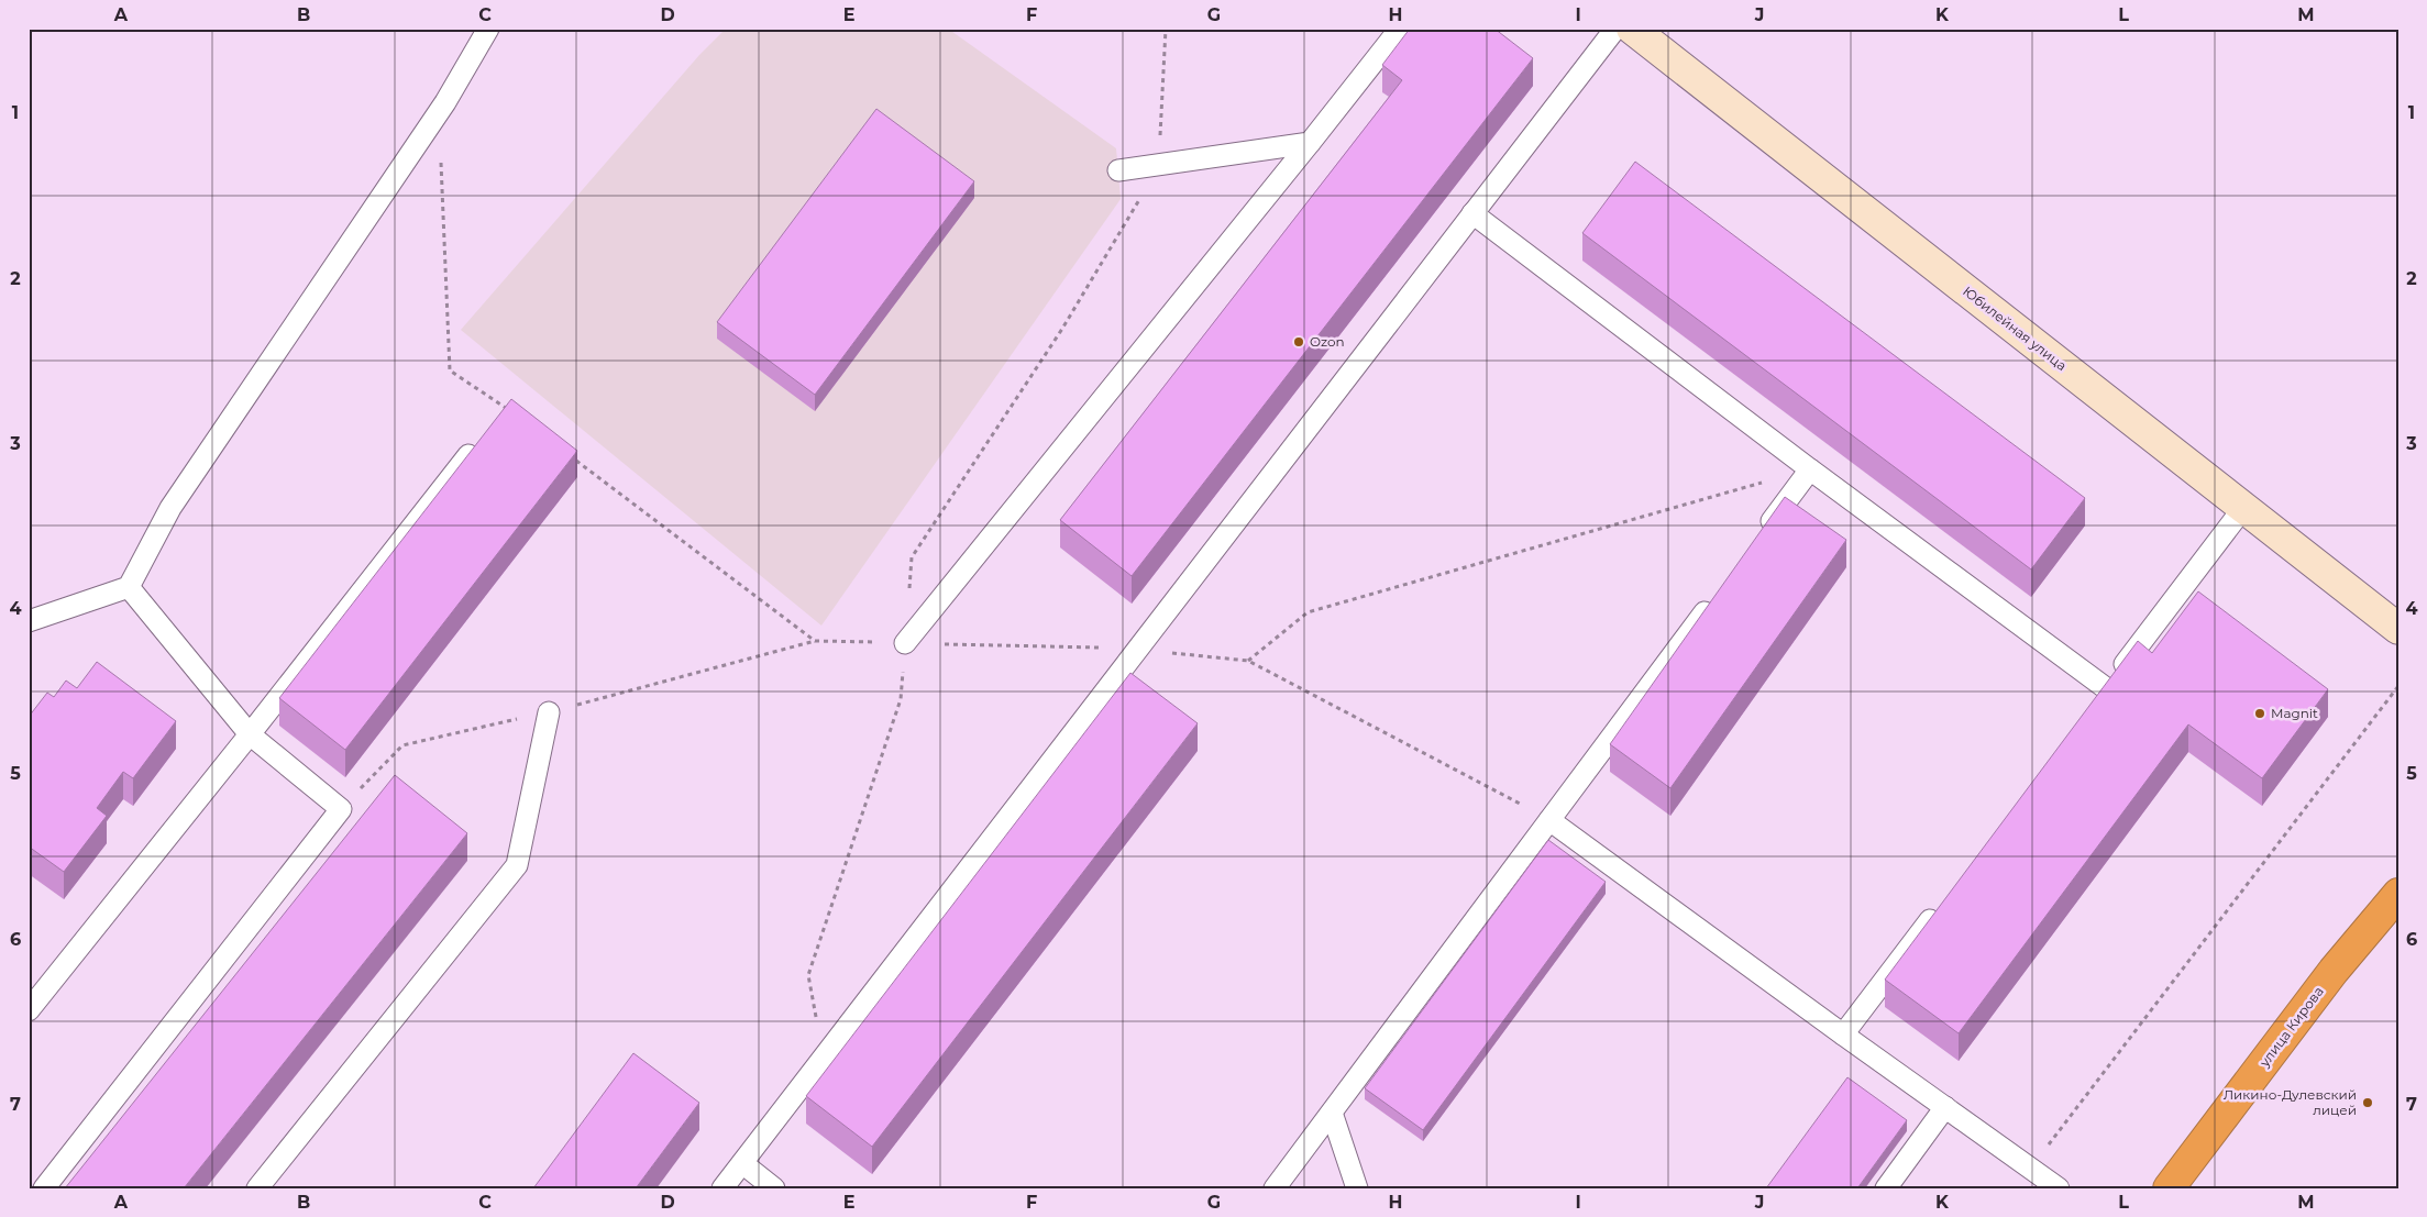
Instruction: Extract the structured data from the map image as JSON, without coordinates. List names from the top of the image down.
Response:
{
  "streets": {
    "highway": ["улица Кирова"],
    "street": ["Юбилейная улица"]
  },
  "places": ["Ozon", "Magnit", "Ликино-Дулевский лицей"],
  "grid": {
    "columns": [
      "A",
      "B",
      "C",
      "D",
      "E",
      "F",
      "G",
      "H",
      "I",
      "J",
      "K",
      "L",
      "M"
    ],
    "rows": [
      "1",
      "2",
      "3",
      "4",
      "5",
      "6",
      "7"
    ]
  }
}
